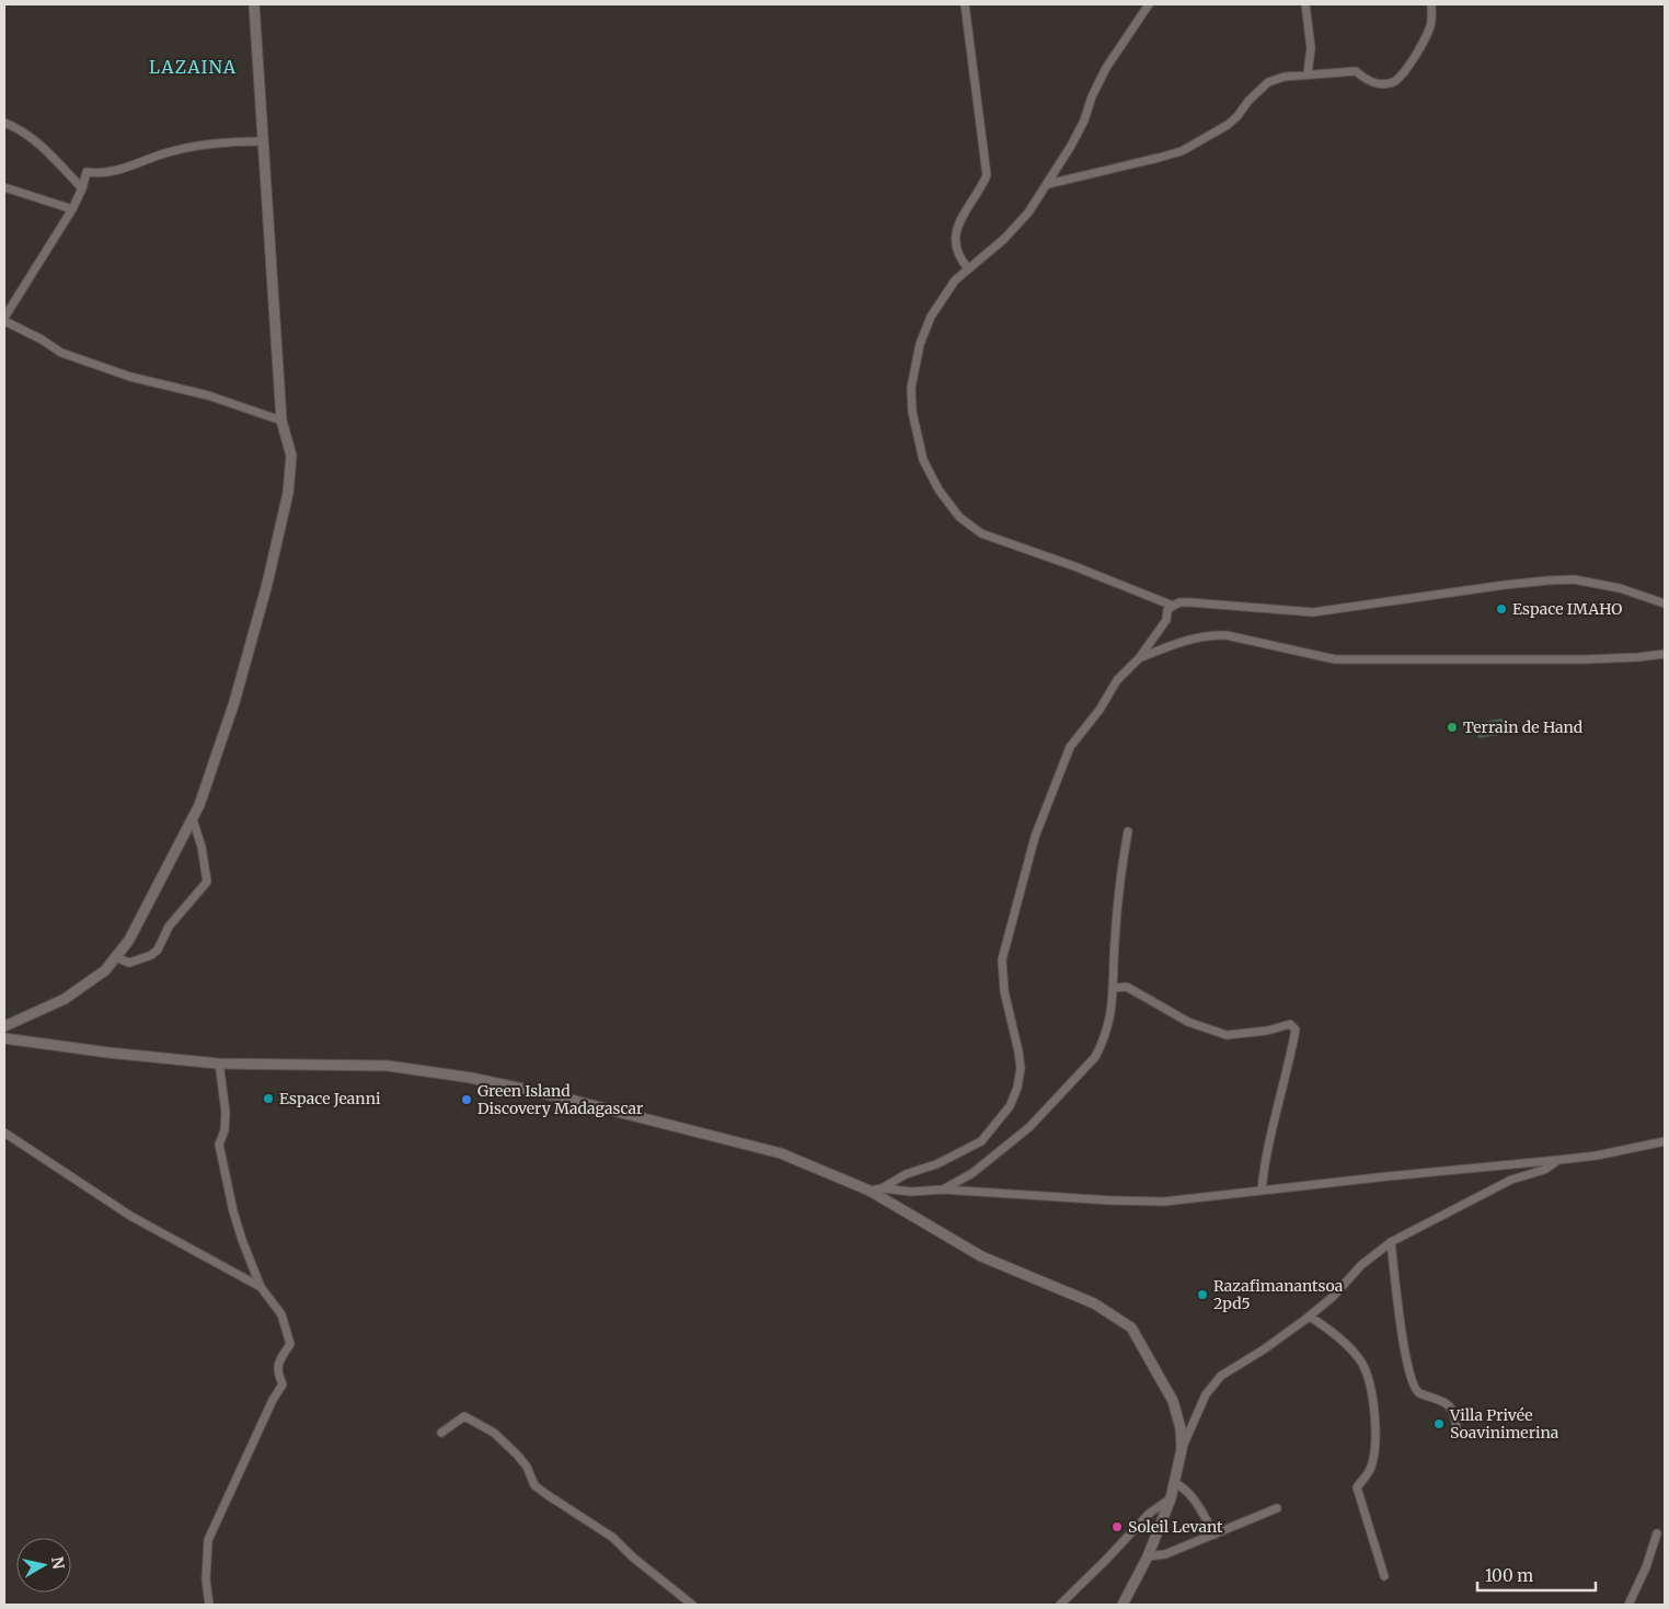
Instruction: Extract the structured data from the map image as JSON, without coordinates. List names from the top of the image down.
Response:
{
  "districts": ["LAZAINA"],
  "places": [
    "Espace IMAHO",
    "Terrain de Hand",
    "Espace Jeanni",
    "Green Island Discovery Madagascar",
    "Razafimanantsoa 2pd5",
    "Villa Privée Soavinimerina",
    "Soleil Levant"
  ],
  "scale_bar": "100 m",
  "north": "right"
}
